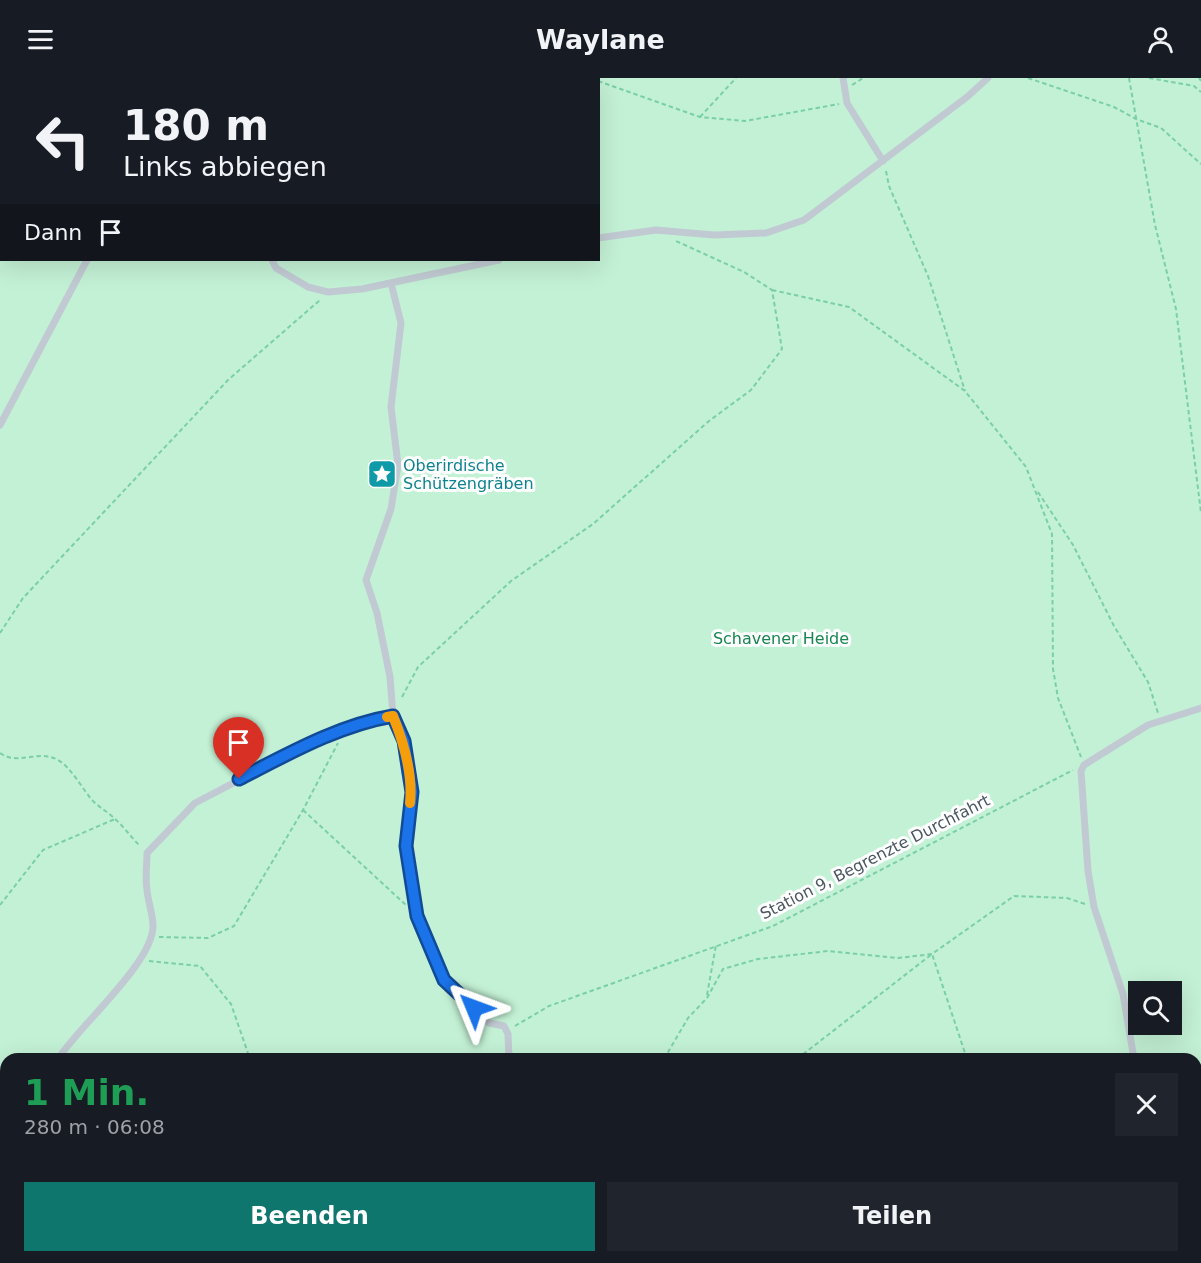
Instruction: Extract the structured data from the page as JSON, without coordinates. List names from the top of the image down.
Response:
{
  "streets": {
    "path": ["Station 9, Begrenzte Durchfahrt"]
  },
  "parks": ["Schavener Heide"],
  "places": {
    "place": ["Oberirdische Schützengräben"]
  },
  "page": {
    "header": "Waylane",
    "turn": ["180 m", "Links abbiegen"],
    "then": "Dann",
    "heading": ["1 Min.", "280 m · 06:08"],
    "buttons": ["Beenden", "Teilen"]
  }
}
